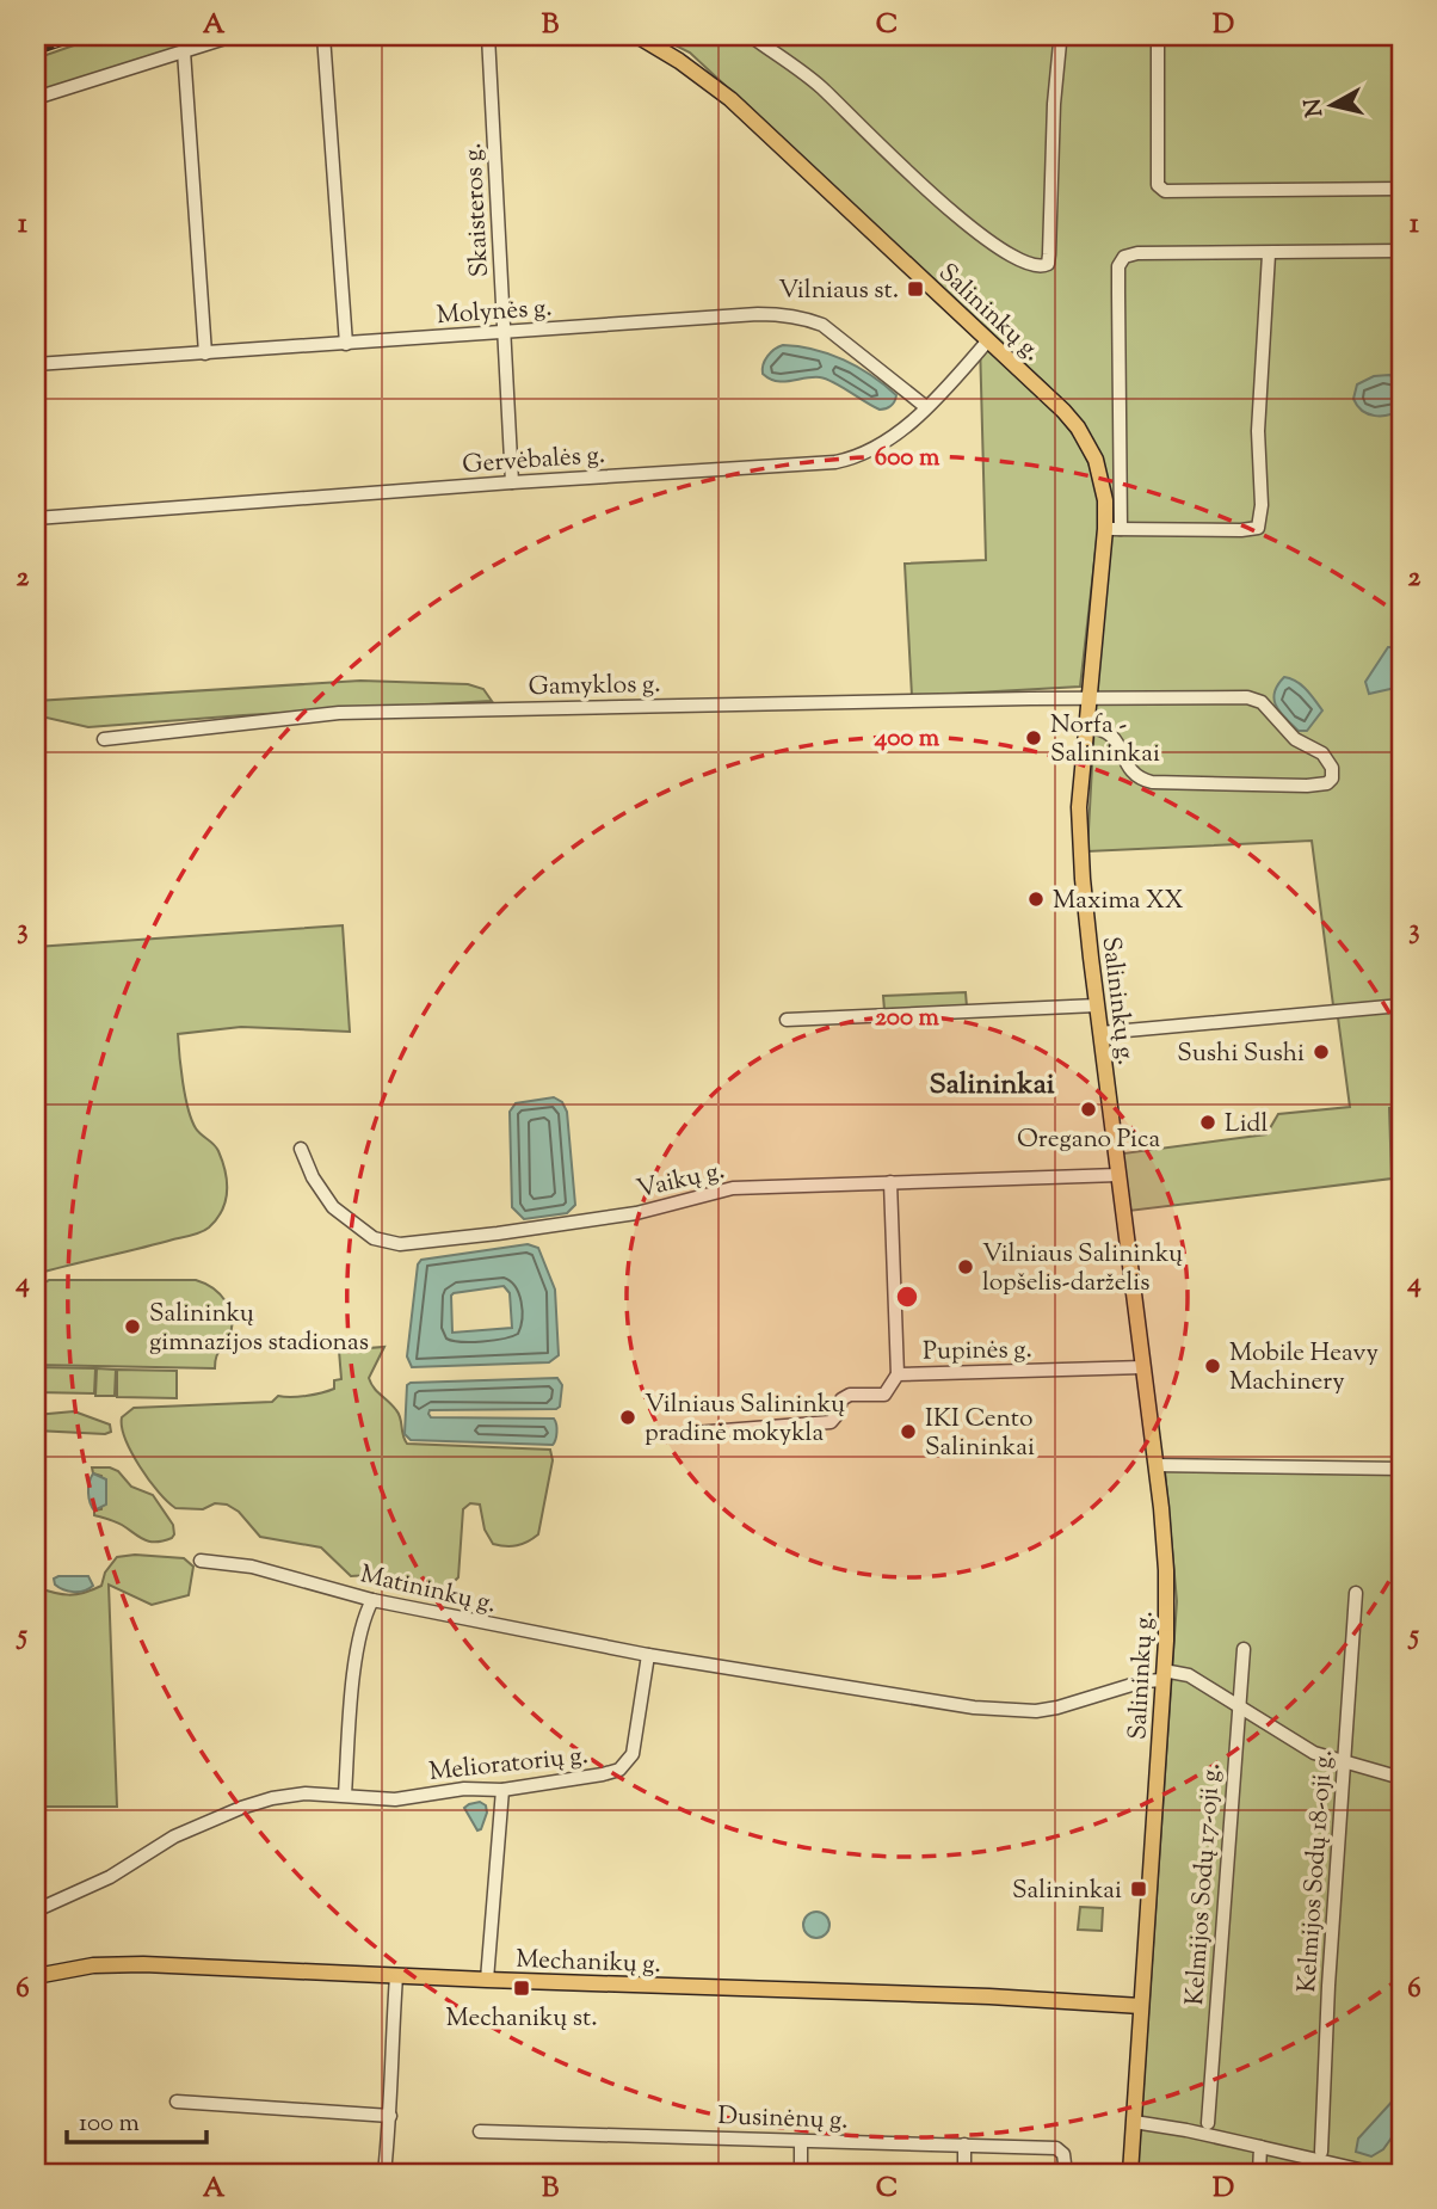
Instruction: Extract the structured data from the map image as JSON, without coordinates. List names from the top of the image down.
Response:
{
  "streets": {
    "main road": ["Salininkų g.", "Mechanikų g."],
    "street": [
      "Skaisteros g.",
      "Molynės g.",
      "Gervėbalės g.",
      "Gamyklos g.",
      "Vaikų g.",
      "Pupinės g.",
      "Matininkų g.",
      "Melioratorių g.",
      "Kelmijos Sodų 18-oji g.",
      "Kelmijos Sodų 17-oji g.",
      "Dusinėnų g."
    ]
  },
  "crossings": [
    ["Skaisteros g.", "Molynės g."],
    ["Skaisteros g.", "Gervėbalės g."],
    ["Molynės g.", "Gervėbalės g."],
    ["Salininkų g.", "Gervėbalės g."],
    ["Salininkų g.", "Gamyklos g."],
    ["Salininkų g.", "Vaikų g."],
    ["Salininkų g.", "Pupinės g."],
    ["Salininkų g.", "Mechanikų g."],
    ["Matininkų g.", "Melioratorių g."]
  ],
  "districts": ["Salininkai"],
  "places": {
    "transit": ["Vilniaus st.", "Salininkai", "Mechanikų st."],
    "other": [
      "Norfa - Salininkai",
      "Maxima XX",
      "Sushi Sushi",
      "Oregano Pica",
      "Lidl",
      "Vilniaus Salininkų lopšelis-darželis",
      "Salininkų gimnazijos stadionas",
      "Mobile Heavy Machinery",
      "Vilniaus Salininkų pradinė mokykla",
      "IKI Cento Salininkai"
    ]
  },
  "scale_bar": "100 m",
  "north": "left",
  "grid": {
    "columns": [
      "A",
      "B",
      "C",
      "D"
    ],
    "rows": [
      "1",
      "2",
      "3",
      "4",
      "5",
      "6"
    ]
  },
  "rings": ["600 m", "400 m", "200 m"]
}
